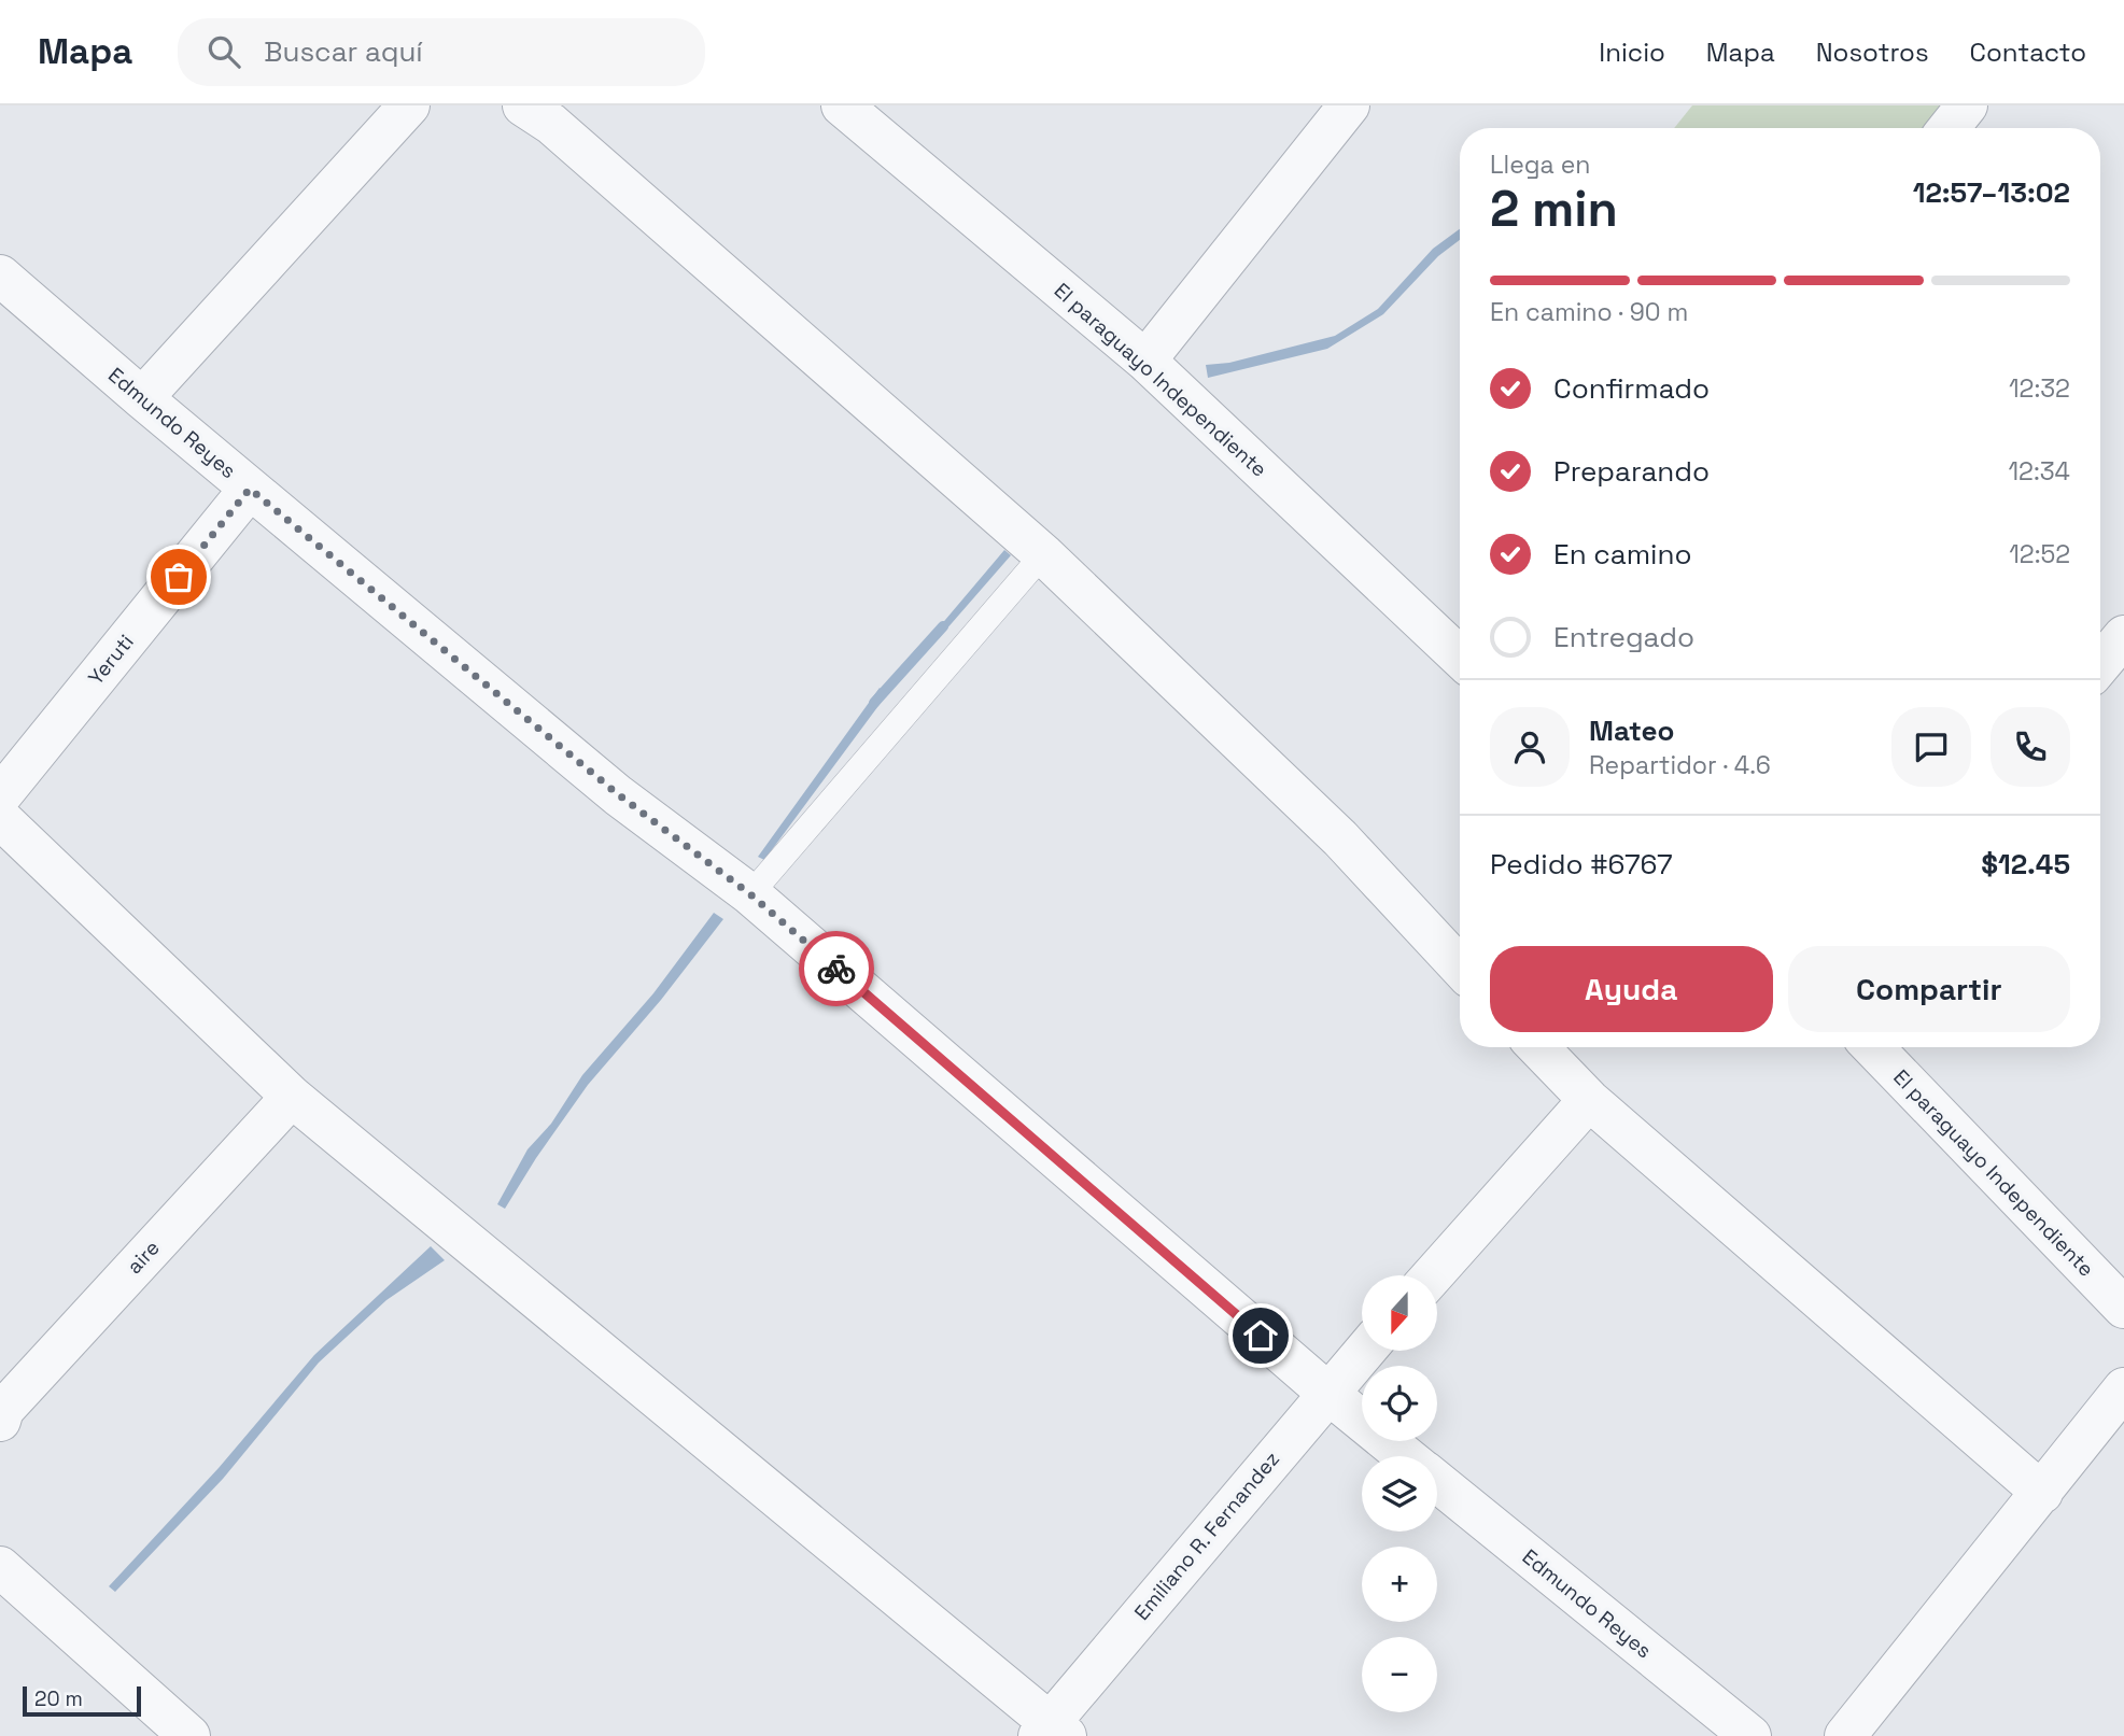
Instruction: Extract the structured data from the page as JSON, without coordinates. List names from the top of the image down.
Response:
{
  "streets": {
    "street": [
      "El paraguayo Independiente",
      "Edmundo Reyes",
      "Yeruti",
      "aire",
      "Emiliano R. Fernandez"
    ]
  },
  "crossings": [
    ["Edmundo Reyes", "Yeruti"],
    ["Edmundo Reyes", "Emiliano R. Fernandez"]
  ],
  "scale_bar": "20 m",
  "north": "bottom",
  "page": {
    "header": "Mapa",
    "search": "Buscar aquí",
    "nav": [
      "Inicio",
      "Mapa",
      "Nosotros",
      "Contacto"
    ],
    "heading": ["2 min", "Llega en", "12:57–13:02"],
    "panel": [
      "Mateo",
      "Repartidor · 4.6",
      "Pedido #6767",
      "$12.45"
    ],
    "bar": "En camino · 90 m",
    "list": [
      ["Confirmado", "12:32"],
      ["Preparando", "12:34"],
      ["En camino", "12:52"],
      "Entregado"
    ],
    "buttons": ["Ayuda", "Compartir"],
    "map_buttons": ["+", "−"],
    "scale": "20 m"
  }
}
